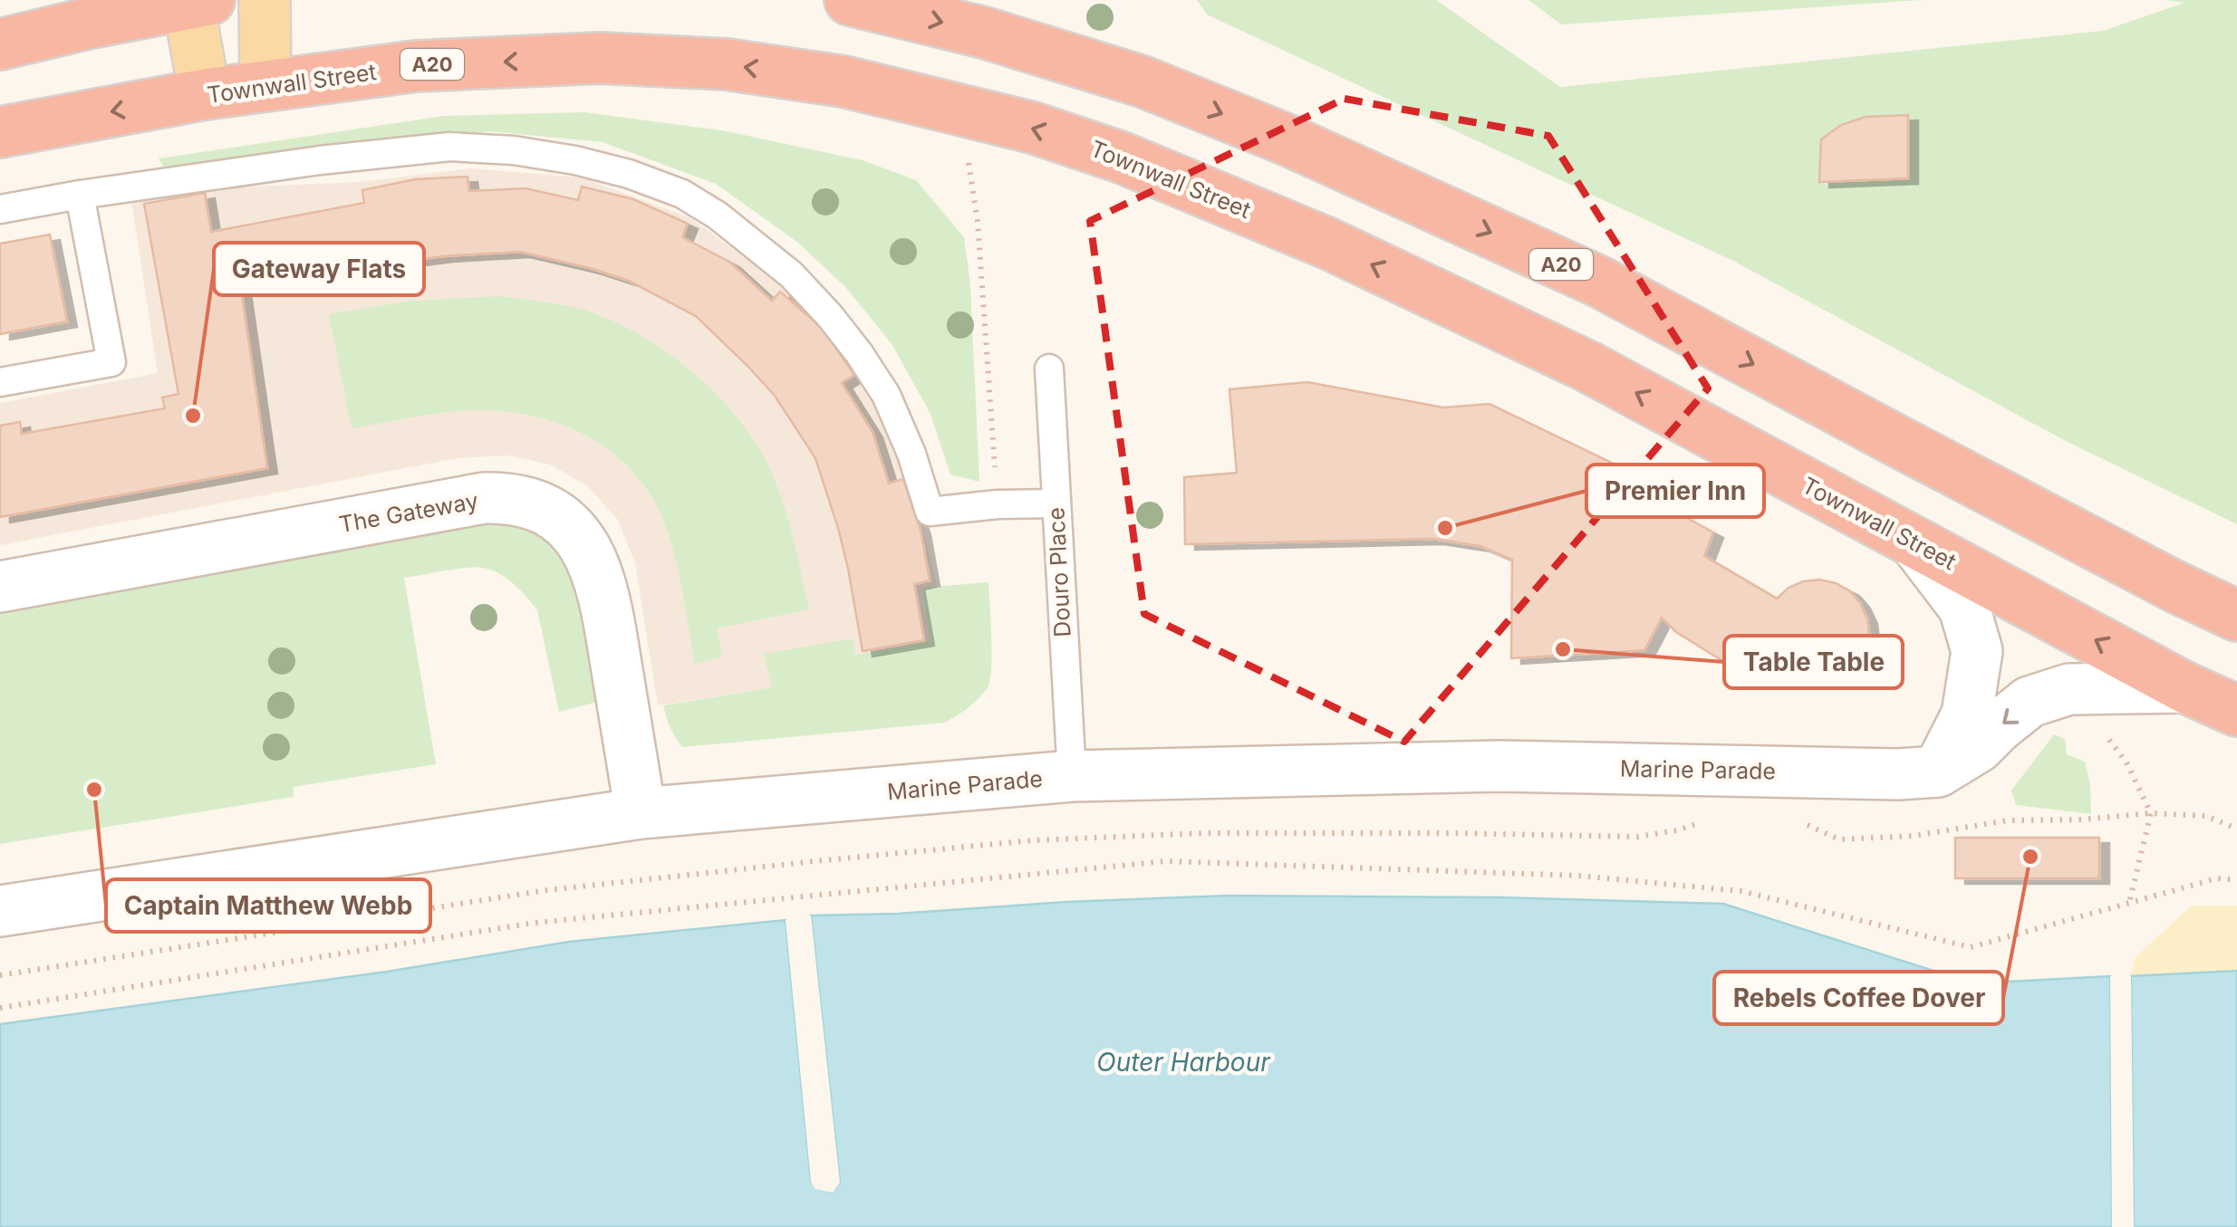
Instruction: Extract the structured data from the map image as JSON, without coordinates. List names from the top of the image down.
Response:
{
  "streets": {
    "highway": ["A20", "Townwall Street"],
    "street": ["The Gateway", "Marine Parade"],
    "lane": ["Douro Place"]
  },
  "crossings": [
    ["Townwall Street", "Marine Parade"],
    ["The Gateway", "Marine Parade"],
    ["Douro Place", "Marine Parade"]
  ],
  "water": ["Outer Harbour"],
  "places": [
    "Gateway Flats",
    "Premier Inn",
    "Table Table",
    "Captain Matthew Webb",
    "Rebels Coffee Dover"
  ]
}
